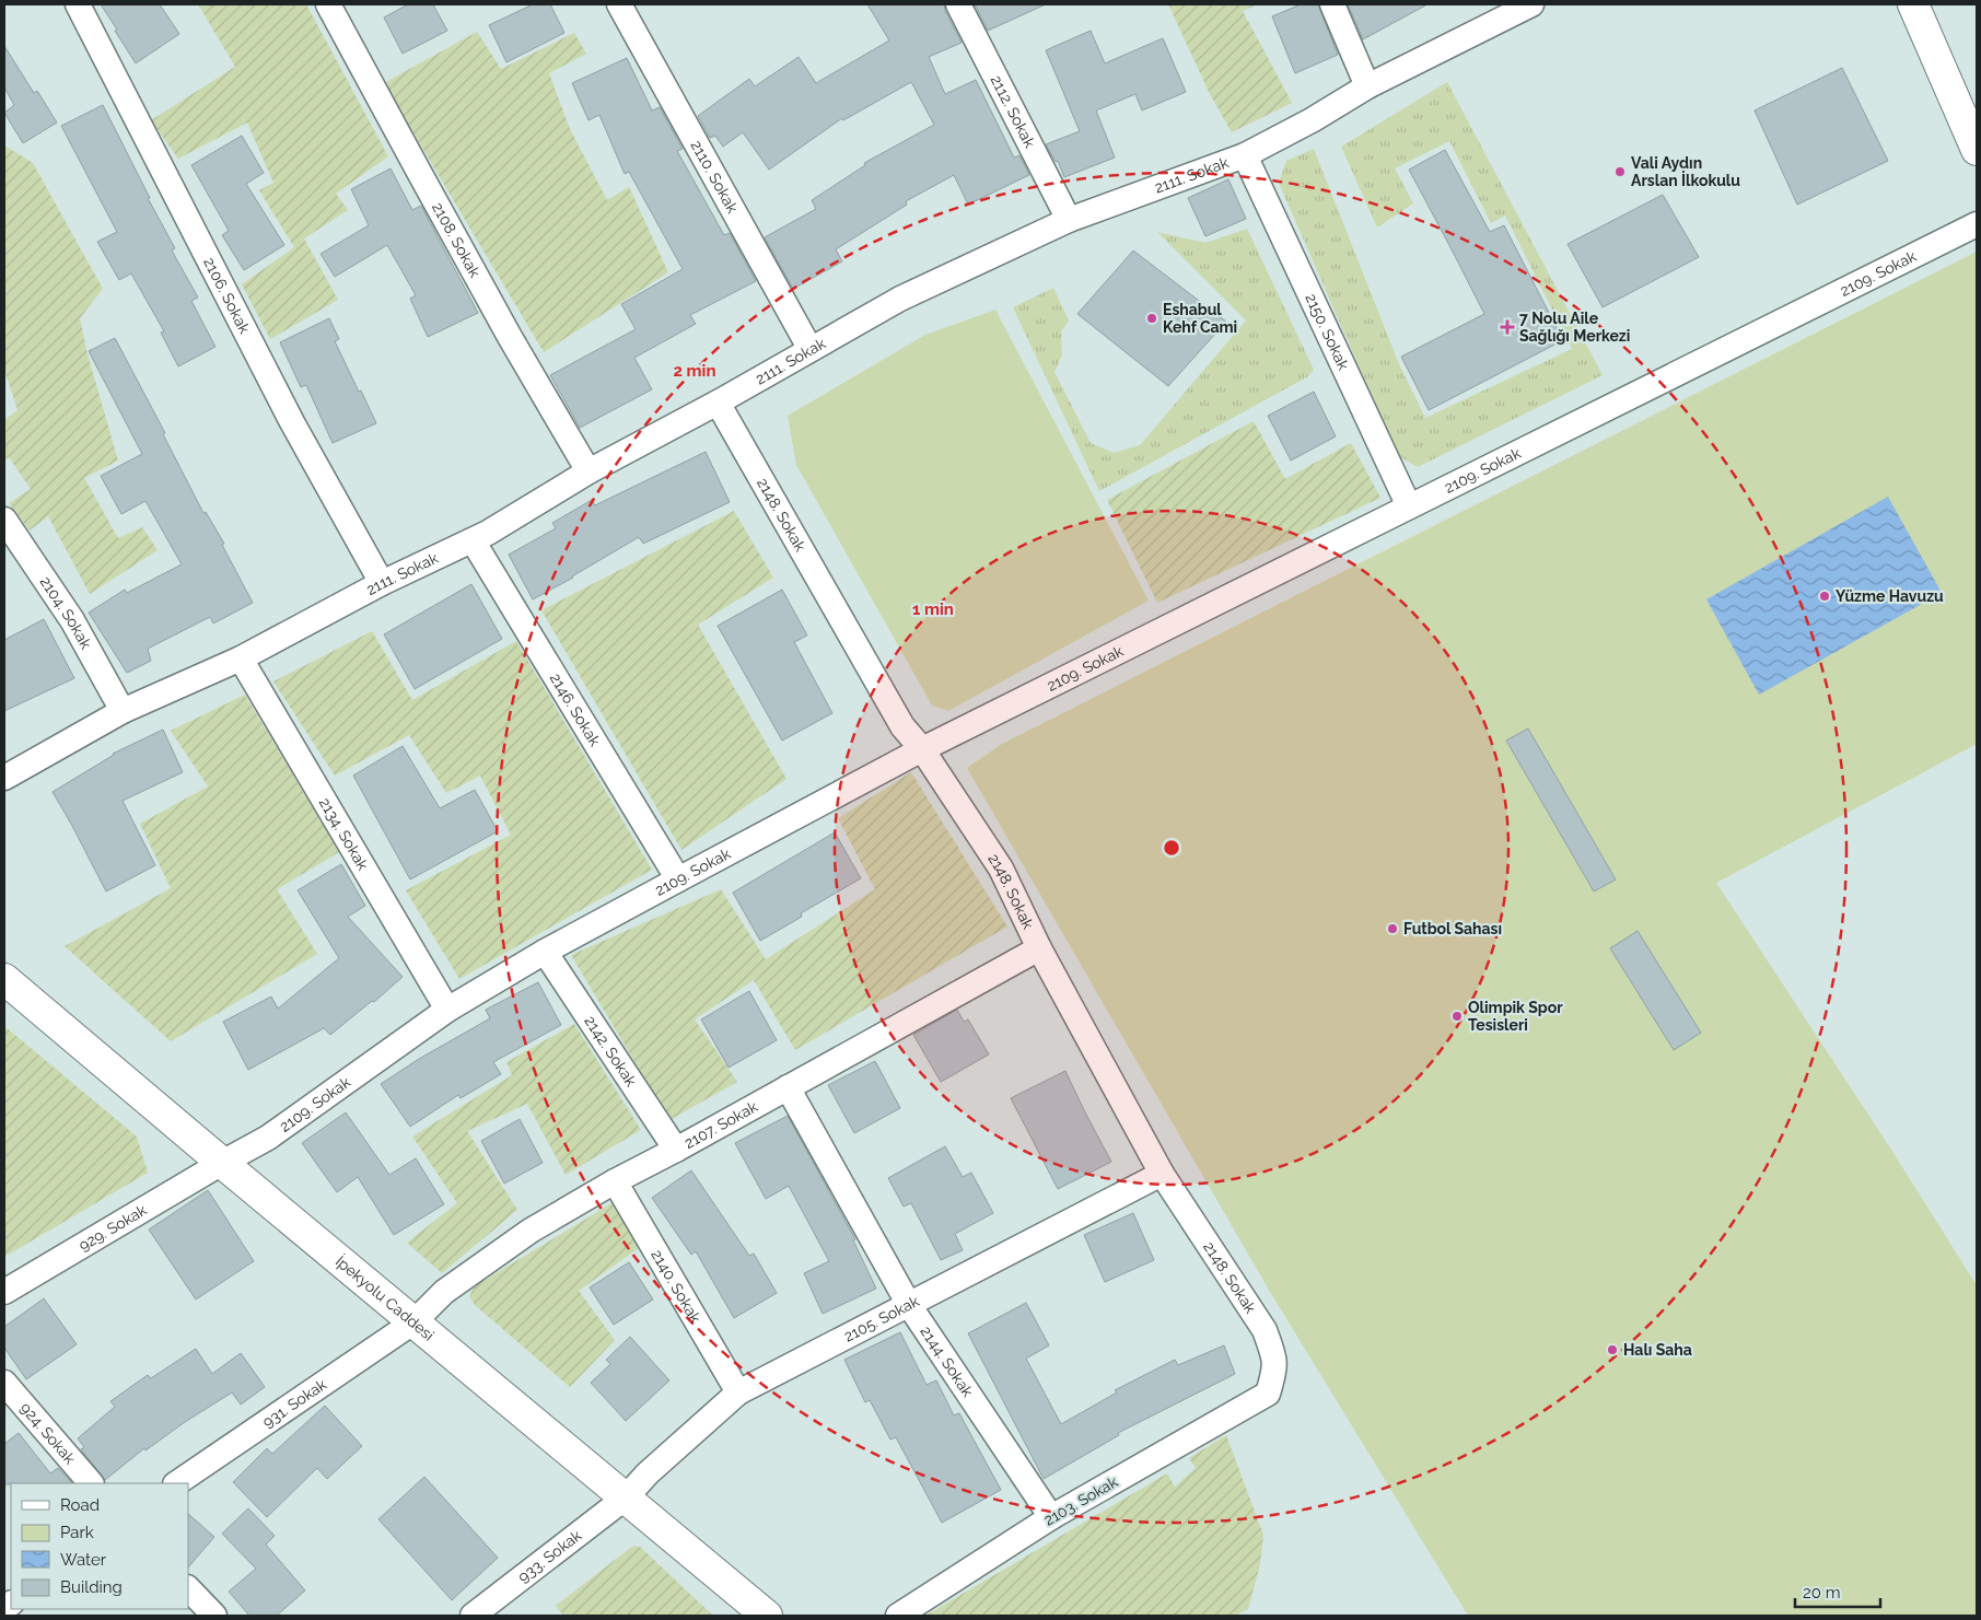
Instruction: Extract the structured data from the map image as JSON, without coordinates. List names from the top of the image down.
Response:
{
  "streets": {
    "street": [
      "2112. Sokak",
      "2111. Sokak",
      "2110. Sokak",
      "2108. Sokak",
      "2109. Sokak",
      "2106. Sokak",
      "2150. Sokak",
      "2148. Sokak",
      "2104. Sokak",
      "2146. Sokak",
      "2134. Sokak",
      "2142. Sokak",
      "2107. Sokak",
      "929. Sokak",
      "2140. Sokak",
      "İpekyolu Caddesi",
      "2105. Sokak",
      "2144. Sokak",
      "931. Sokak",
      "924. Sokak",
      "2103. Sokak",
      "933. Sokak"
    ]
  },
  "crossings": [
    ["2112. Sokak", "2111. Sokak"],
    ["2111. Sokak", "2110. Sokak"],
    ["2111. Sokak", "2108. Sokak"],
    ["2111. Sokak", "2106. Sokak"],
    ["2111. Sokak", "2150. Sokak"],
    ["2111. Sokak", "2148. Sokak"],
    ["2111. Sokak", "2104. Sokak"],
    ["2111. Sokak", "2146. Sokak"],
    ["2111. Sokak", "2134. Sokak"],
    ["2109. Sokak", "2150. Sokak"],
    ["2109. Sokak", "2148. Sokak"],
    ["2109. Sokak", "2146. Sokak"],
    ["2109. Sokak", "2134. Sokak"],
    ["2109. Sokak", "2142. Sokak"],
    ["2109. Sokak", "929. Sokak"],
    ["2109. Sokak", "İpekyolu Caddesi"],
    ["2148. Sokak", "2107. Sokak"],
    ["2148. Sokak", "2105. Sokak"],
    ["2148. Sokak", "2103. Sokak"],
    ["2142. Sokak", "2107. Sokak"],
    ["2107. Sokak", "2140. Sokak"],
    ["2107. Sokak", "İpekyolu Caddesi"],
    ["2107. Sokak", "2144. Sokak"],
    ["2107. Sokak", "931. Sokak"],
    ["929. Sokak", "İpekyolu Caddesi"],
    ["2140. Sokak", "2105. Sokak"],
    ["İpekyolu Caddesi", "2105. Sokak"],
    ["İpekyolu Caddesi", "931. Sokak"],
    ["İpekyolu Caddesi", "933. Sokak"],
    ["2105. Sokak", "2144. Sokak"],
    ["2105. Sokak", "933. Sokak"],
    ["2144. Sokak", "2103. Sokak"]
  ],
  "places": {
    "other": [
      "Vali Aydın Arslan İlkokulu",
      "Eshabul Kehf Cami",
      "Yüzme Havuzu",
      "Futbol Sahası",
      "Olimpik Spor Tesisleri",
      "Halı Saha"
    ],
    "health": ["7 Nolu Aile Sağlığı Merkezi"]
  },
  "legend": [
    "Road",
    "Park",
    "Water",
    "Building"
  ],
  "scale_bar": "20 m",
  "rings": ["2 min", "1 min"]
}
